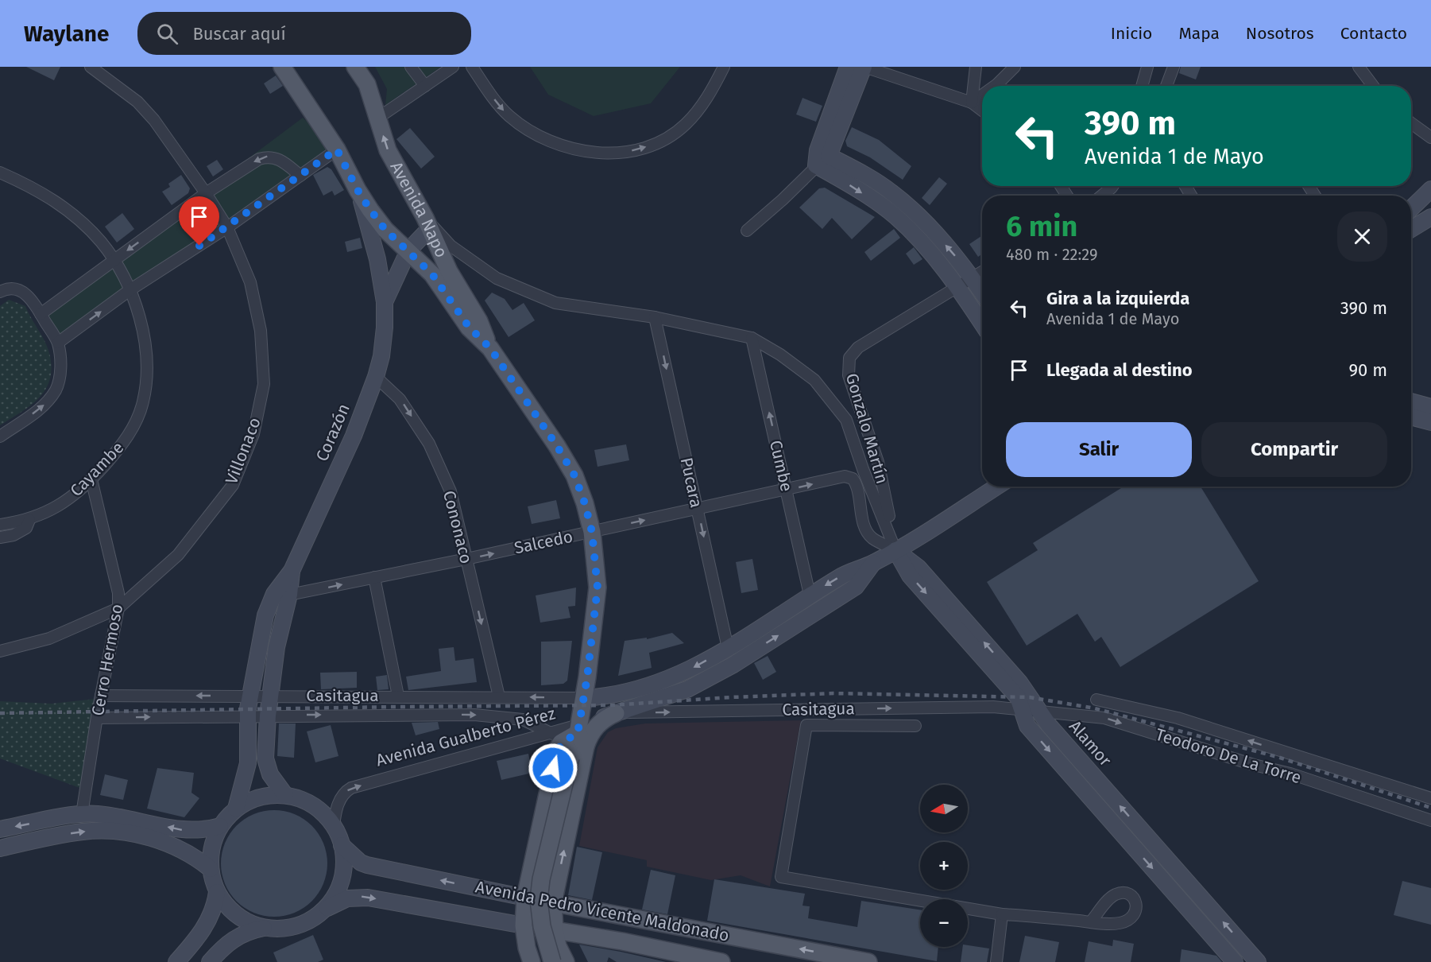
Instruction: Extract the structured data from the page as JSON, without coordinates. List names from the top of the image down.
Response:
{
  "streets": {
    "main road": [
      "Avenida Napo",
      "Corazón",
      "Avenida Gualberto Pérez",
      "Alamor",
      "Avenida Pedro Vicente Maldonado"
    ],
    "street": [
      "Gonzalo Martín",
      "Villonaco",
      "Cumbe",
      "Cayambe",
      "Pucara",
      "Cononaco",
      "Salcedo",
      "Cerro Hermoso",
      "Casitagua",
      "Teodoro De La Torre"
    ]
  },
  "crossings": [
    ["Avenida Napo", "Corazón"],
    ["Avenida Napo", "Salcedo"],
    ["Avenida Napo", "Casitagua"],
    ["Avenida Napo", "Avenida Gualberto Pérez"],
    ["Avenida Napo", "Avenida Pedro Vicente Maldonado"],
    ["Gonzalo Martín", "Avenida Gualberto Pérez"],
    ["Gonzalo Martín", "Alamor"],
    ["Corazón", "Cononaco"],
    ["Corazón", "Salcedo"],
    ["Corazón", "Casitagua"],
    ["Corazón", "Avenida Gualberto Pérez"],
    ["Corazón", "Avenida Pedro Vicente Maldonado"],
    ["Villonaco", "Cerro Hermoso"],
    ["Cumbe", "Salcedo"],
    ["Cumbe", "Avenida Gualberto Pérez"],
    ["Cayambe", "Cerro Hermoso"],
    ["Pucara", "Salcedo"],
    ["Pucara", "Avenida Gualberto Pérez"],
    ["Cononaco", "Salcedo"],
    ["Cononaco", "Casitagua"],
    ["Salcedo", "Alamor"],
    ["Cerro Hermoso", "Casitagua"],
    ["Casitagua", "Avenida Gualberto Pérez"],
    ["Casitagua", "Teodoro De La Torre"],
    ["Avenida Gualberto Pérez", "Alamor"],
    ["Avenida Gualberto Pérez", "Avenida Pedro Vicente Maldonado"],
    ["Alamor", "Teodoro De La Torre"]
  ],
  "one_way": [
    "Cumbe",
    "Pucara",
    "Cononaco",
    "Salcedo",
    "Alamor"
  ],
  "north": "left",
  "page": {
    "header": "Waylane",
    "search": "Buscar aquí",
    "nav": [
      "Inicio",
      "Mapa",
      "Nosotros",
      "Contacto"
    ],
    "turn": ["390 m", "Avenida 1 de Mayo"],
    "heading": ["6 min", "480 m · 22:29"],
    "list": [
      {
        "name": "Gira a la izquierda",
        "note": "Avenida 1 de Mayo",
        "value": "390 m"
      },
      {
        "name": "Llegada al destino",
        "value": "90 m"
      }
    ],
    "buttons": ["Salir", "Compartir"],
    "map_buttons": ["+", "−"]
  }
}
